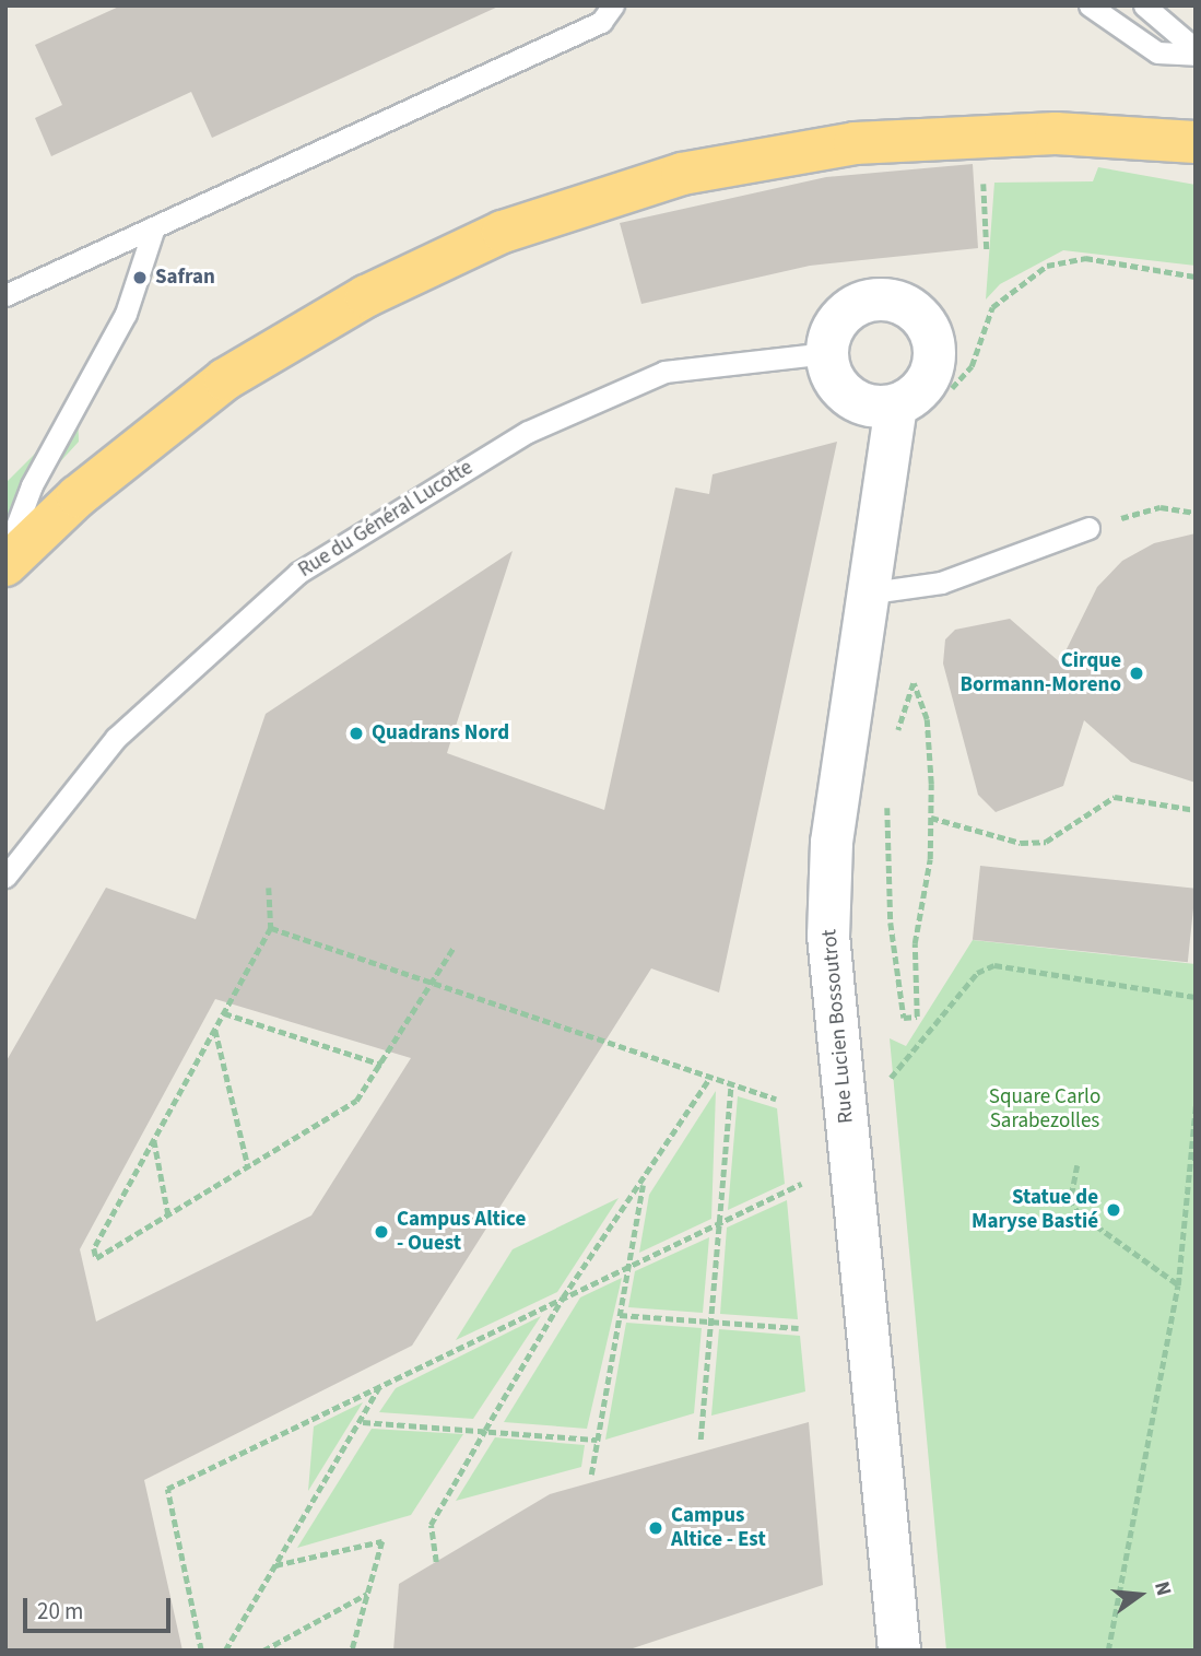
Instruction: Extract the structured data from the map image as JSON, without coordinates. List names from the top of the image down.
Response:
{
  "streets": {
    "street": ["Rue Lucien Bossoutrot"],
    "lane": ["Rue du Général Lucotte"]
  },
  "crossings": [
    ["Rue du Général Lucotte", "Rue Lucien Bossoutrot"]
  ],
  "parks": ["Square Carlo Sarabezolles"],
  "places": [
    "Safran",
    "Cirque Bormann-Moreno",
    "Quadrans Nord",
    "Statue de Maryse Bastié",
    "Campus Altice - Ouest",
    "Campus Altice - Est"
  ],
  "scale_bar": "20 m",
  "north": "right"
}
